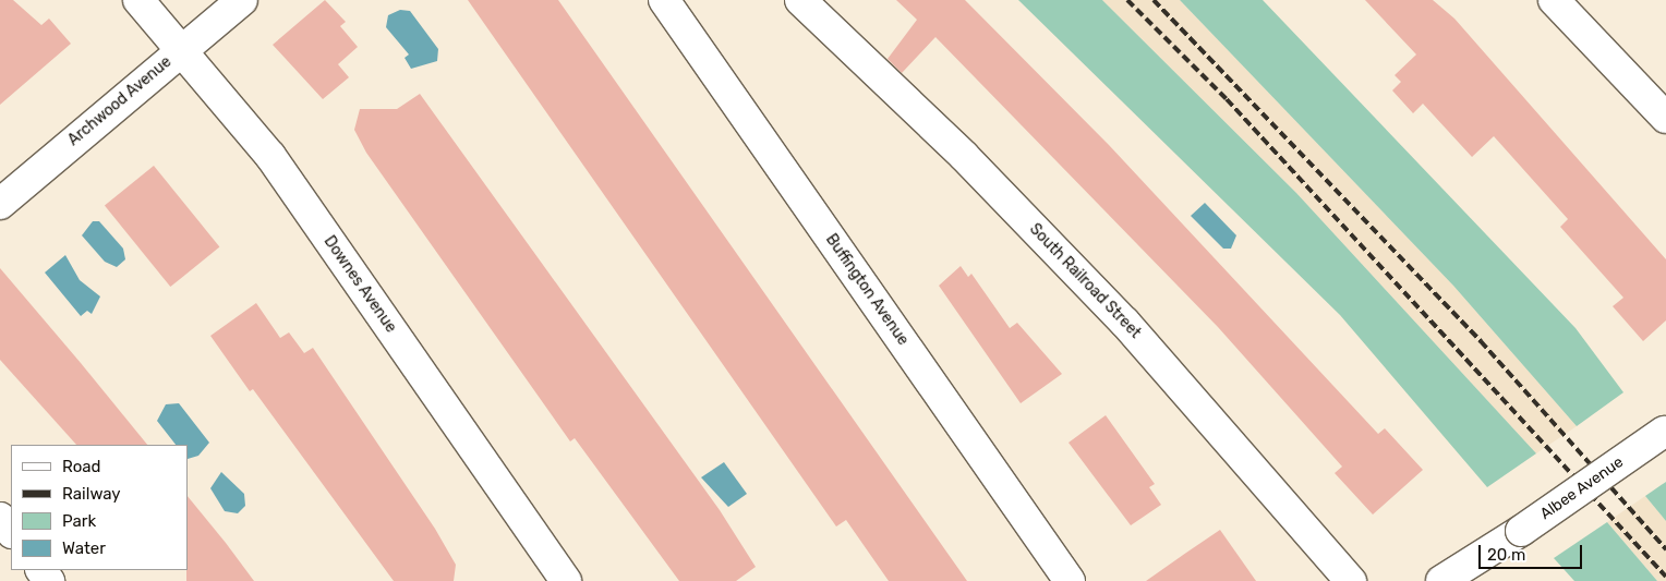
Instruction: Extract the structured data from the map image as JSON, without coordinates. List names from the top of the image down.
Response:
{
  "streets": {
    "street": [
      "Archwood Avenue",
      "South Railroad Street",
      "Downes Avenue",
      "Buffington Avenue",
      "Albee Avenue"
    ]
  },
  "crossings": [
    ["Archwood Avenue", "Downes Avenue"]
  ],
  "legend": [
    "Road",
    "Railway",
    "Park",
    "Water"
  ],
  "scale_bar": "20 m"
}
